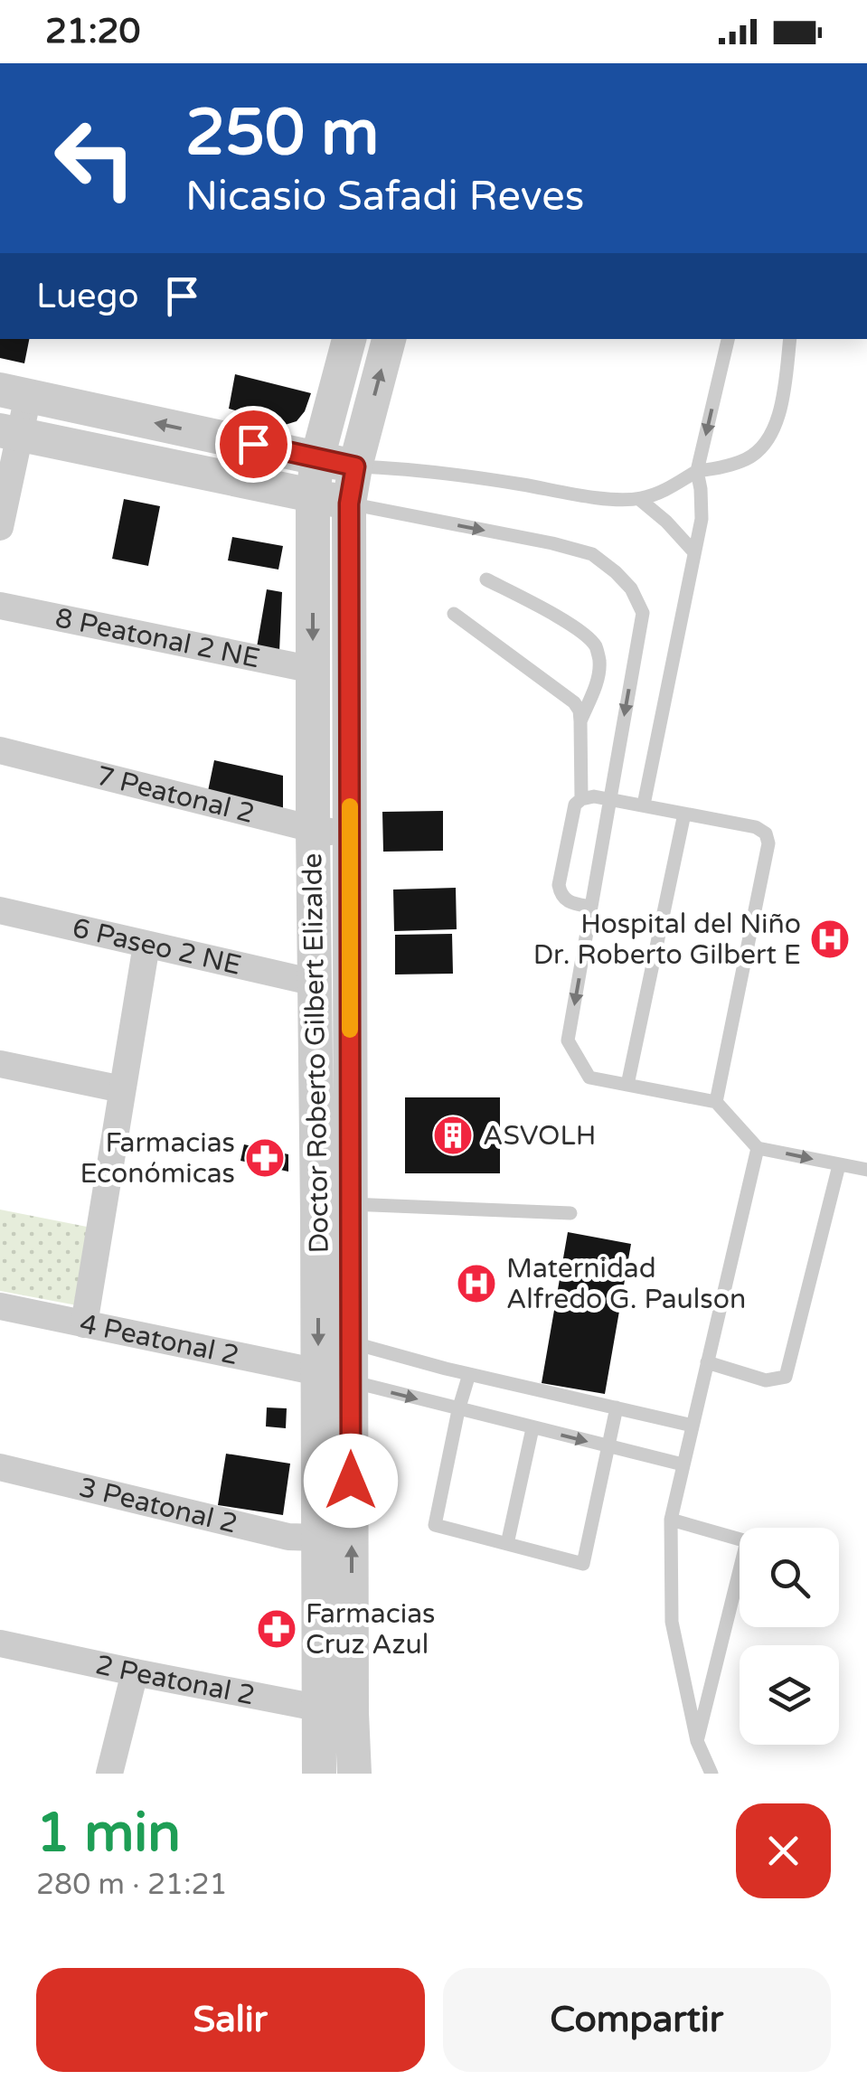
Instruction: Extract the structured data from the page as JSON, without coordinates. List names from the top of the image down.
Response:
{
  "streets": {
    "street": [
      "8 Peatonal 2 NE",
      "7 Peatonal 2",
      "6 Paseo 2 NE",
      "Doctor Roberto Gilbert Elizalde",
      "4 Peatonal 2",
      "3 Peatonal 2",
      "2 Peatonal 2"
    ]
  },
  "crossings": [
    ["8 Peatonal 2 NE", "Doctor Roberto Gilbert Elizalde"],
    ["7 Peatonal 2", "Doctor Roberto Gilbert Elizalde"],
    ["6 Paseo 2 NE", "Doctor Roberto Gilbert Elizalde"],
    ["Doctor Roberto Gilbert Elizalde", "4 Peatonal 2"],
    ["Doctor Roberto Gilbert Elizalde", "3 Peatonal 2"],
    ["Doctor Roberto Gilbert Elizalde", "2 Peatonal 2"]
  ],
  "places": {
    "hospital": ["Hospital del Niño Dr. Roberto Gilbert E", "Maternidad Alfredo G. Paulson"],
    "building": ["ASVOLH"],
    "pharmacy": ["Farmacias Económicas", "Farmacias Cruz Azul"]
  },
  "page": {
    "status": "21:20",
    "turn": ["250 m", "Nicasio Safadi Reves"],
    "then": "Luego",
    "heading": ["1 min", "280 m · 21:21"],
    "buttons": ["Salir", "Compartir"]
  }
}
